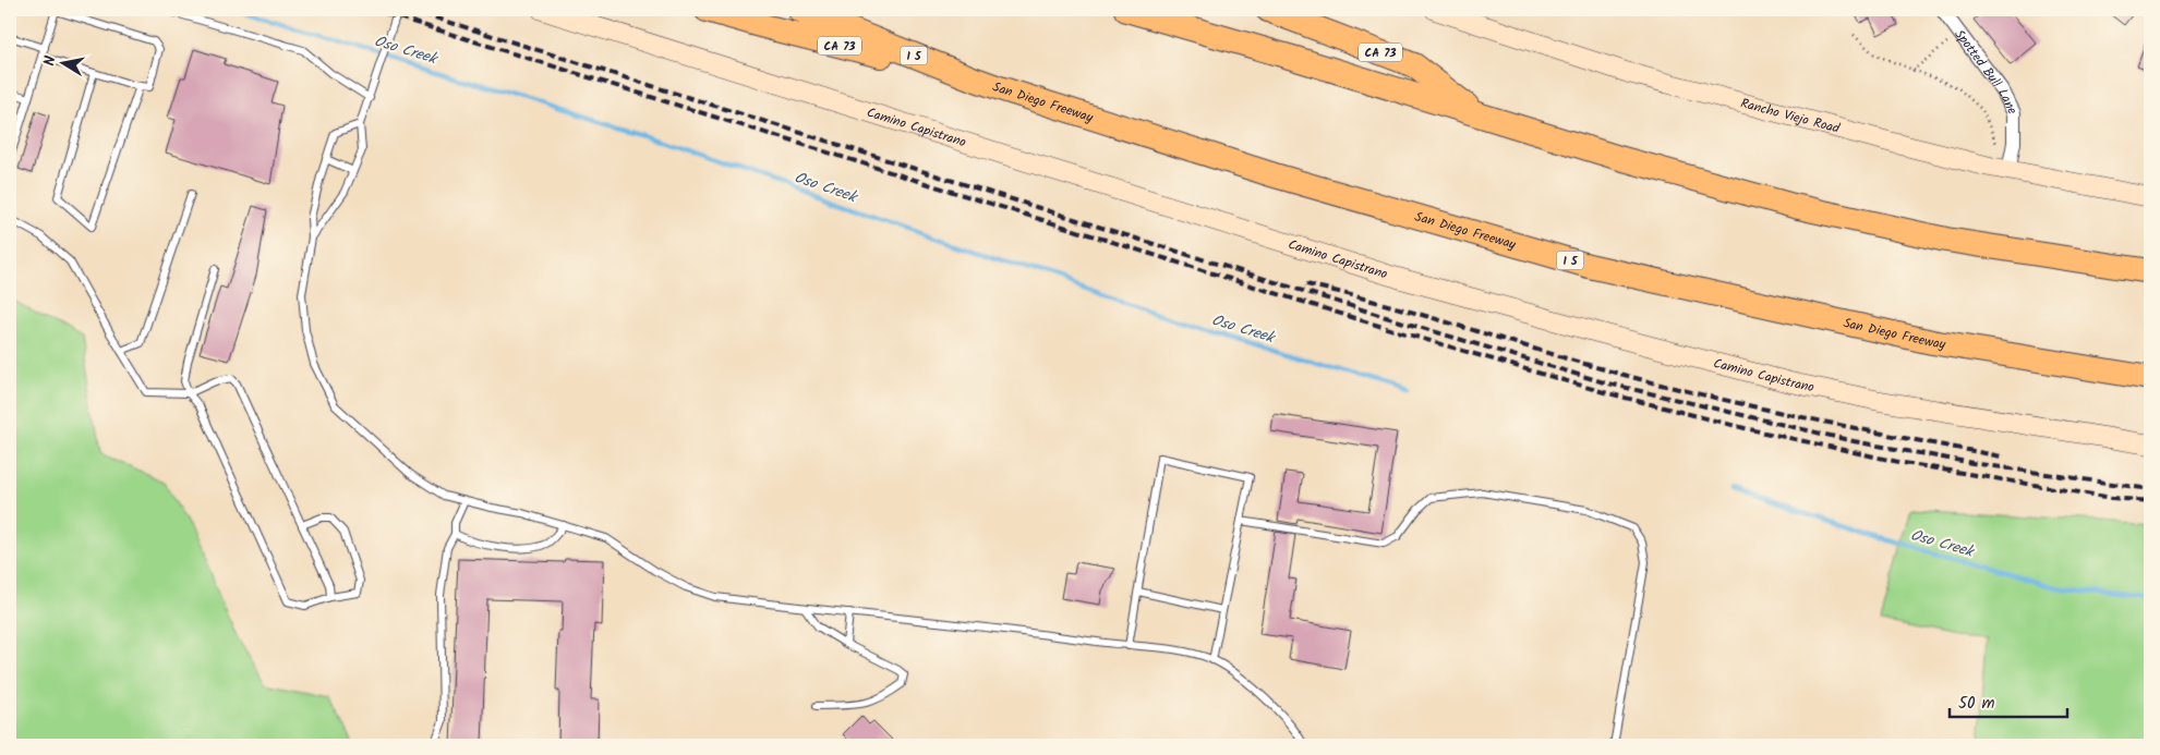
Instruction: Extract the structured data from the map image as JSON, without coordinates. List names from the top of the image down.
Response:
{
  "streets": {
    "highway": ["CA 73", "I 5", "San Diego Freeway"],
    "street": ["Spotted Bull Lane", "Rancho Viejo Road", "Camino Capistrano"]
  },
  "crossings": [
    ["CA 73", "San Diego Freeway"],
    ["Spotted Bull Lane", "Rancho Viejo Road"]
  ],
  "water": ["Oso Creek"],
  "scale_bar": "50 m",
  "north": "left"
}
